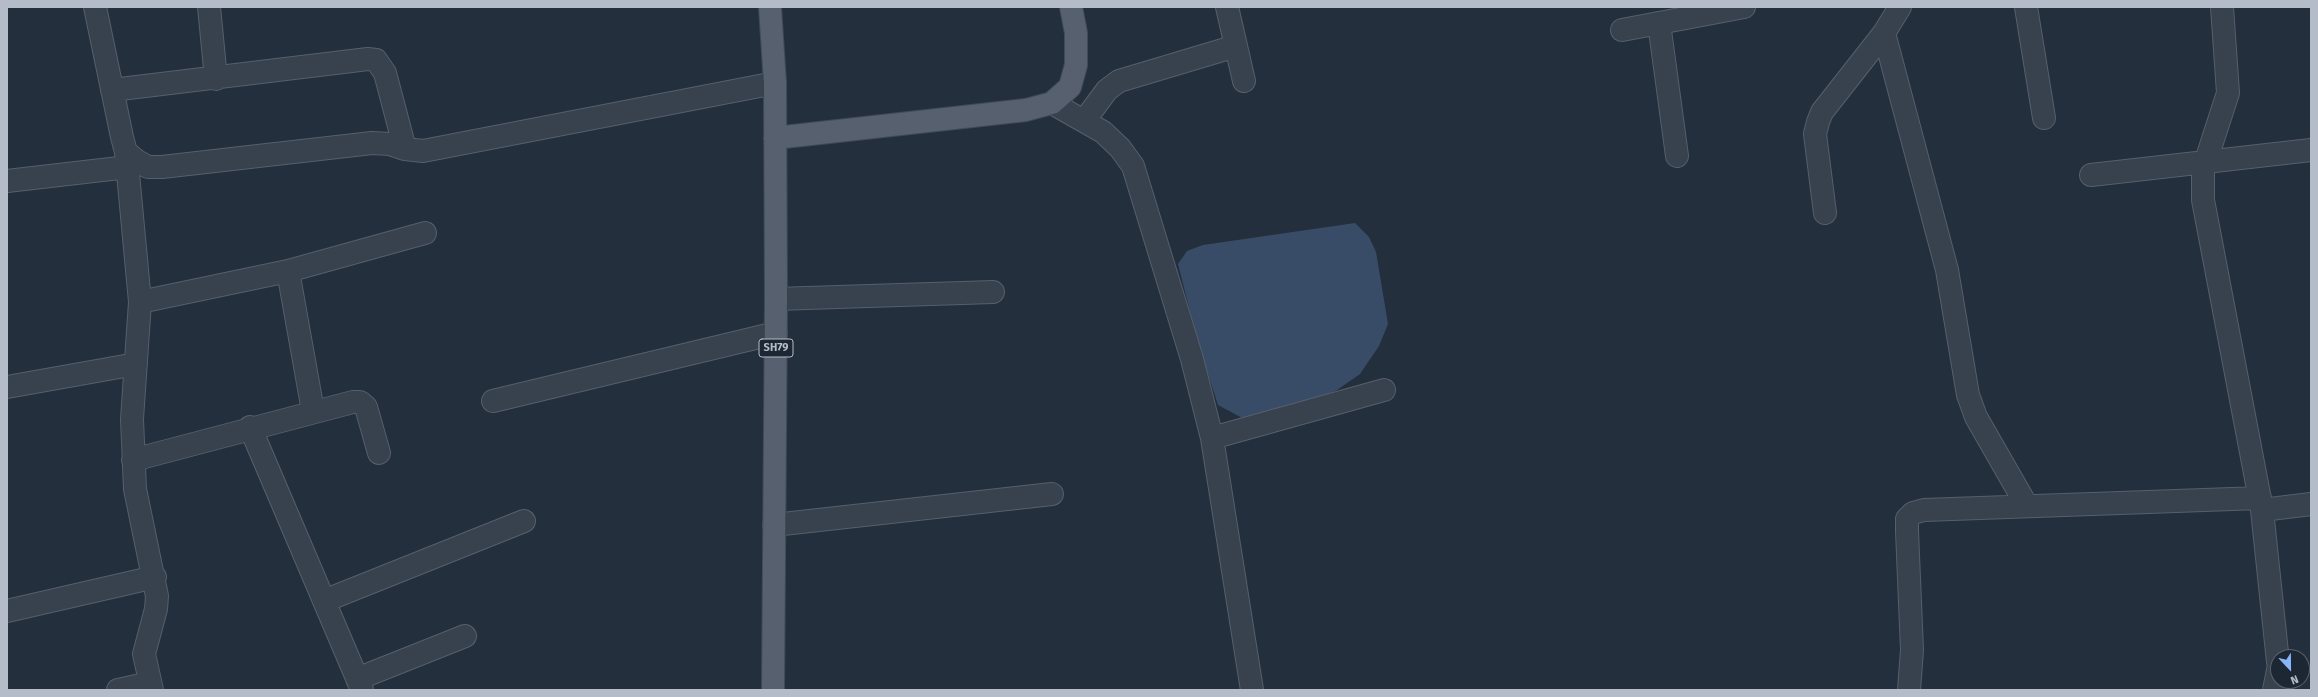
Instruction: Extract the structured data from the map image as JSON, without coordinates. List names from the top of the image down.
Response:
{
  "streets": {
    "main road": ["SH79"]
  },
  "north": "bottom"
}
